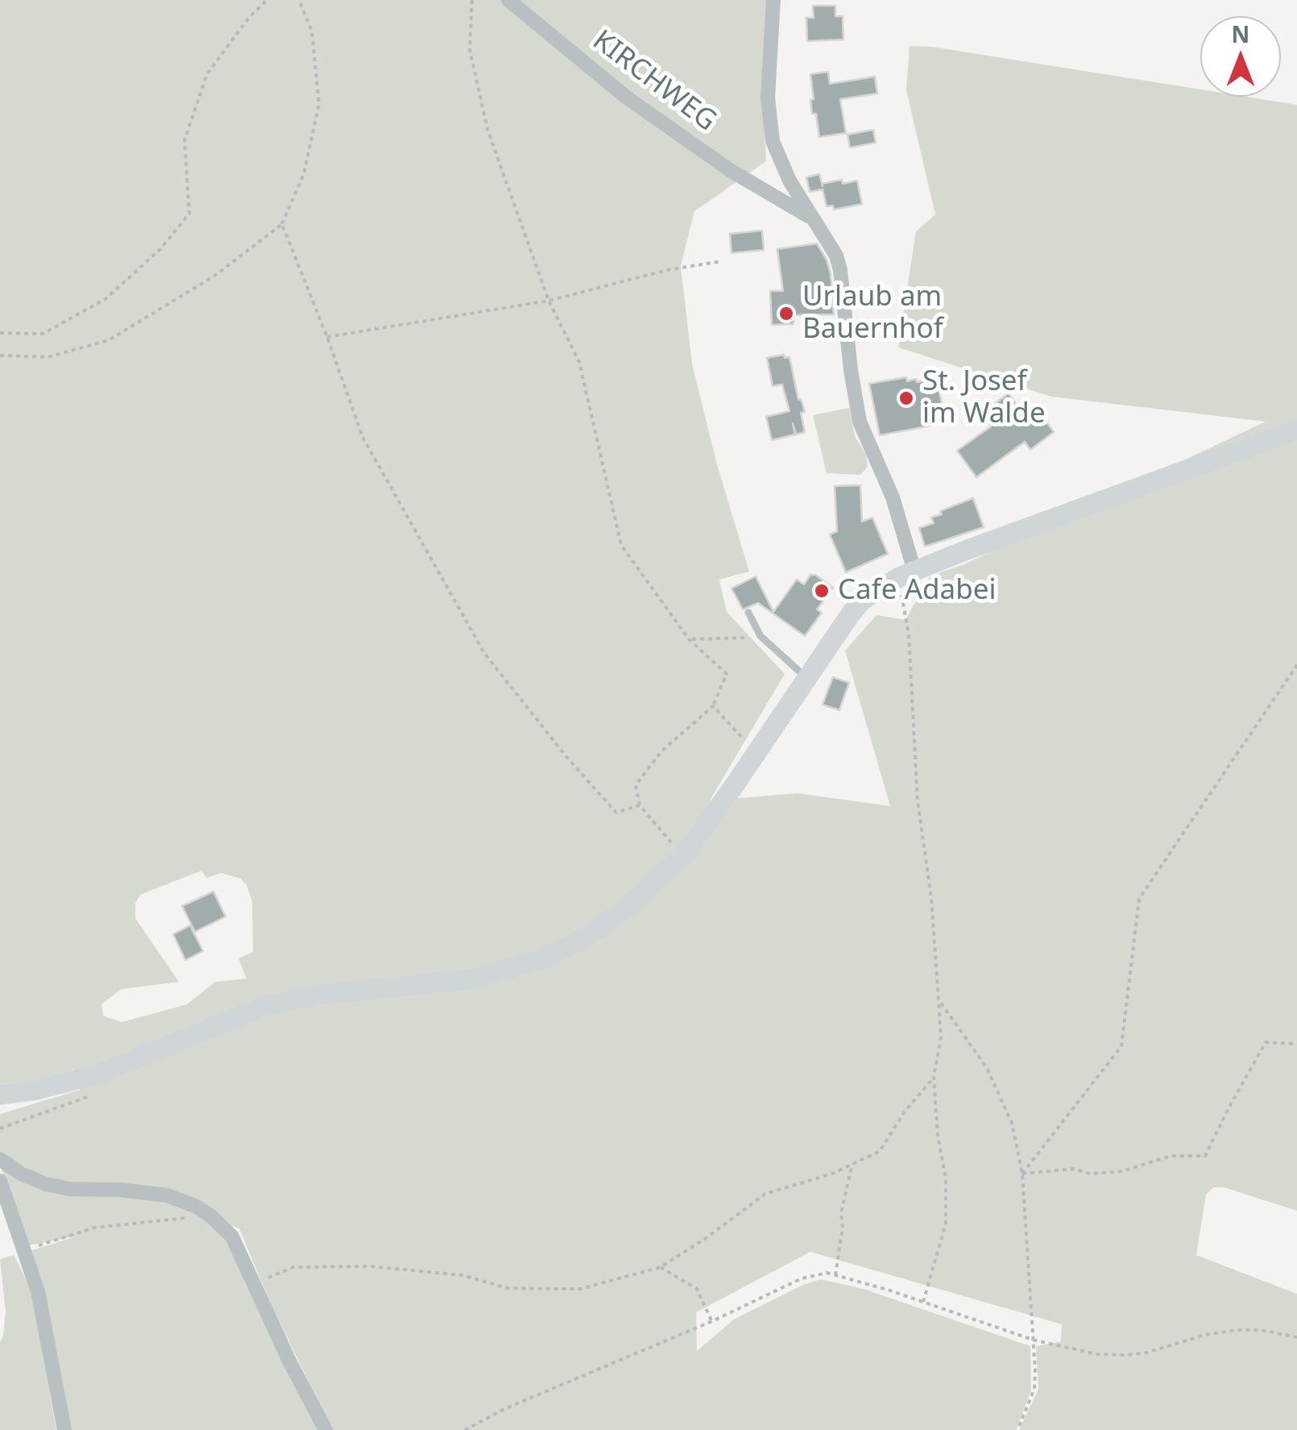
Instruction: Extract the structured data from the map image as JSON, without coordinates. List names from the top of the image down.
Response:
{
  "streets": {
    "street": ["KIRCHWEG"]
  },
  "places": ["Urlaub am Bauernhof", "St. Josef im Walde", "Cafe Adabei"],
  "north": "top"
}
